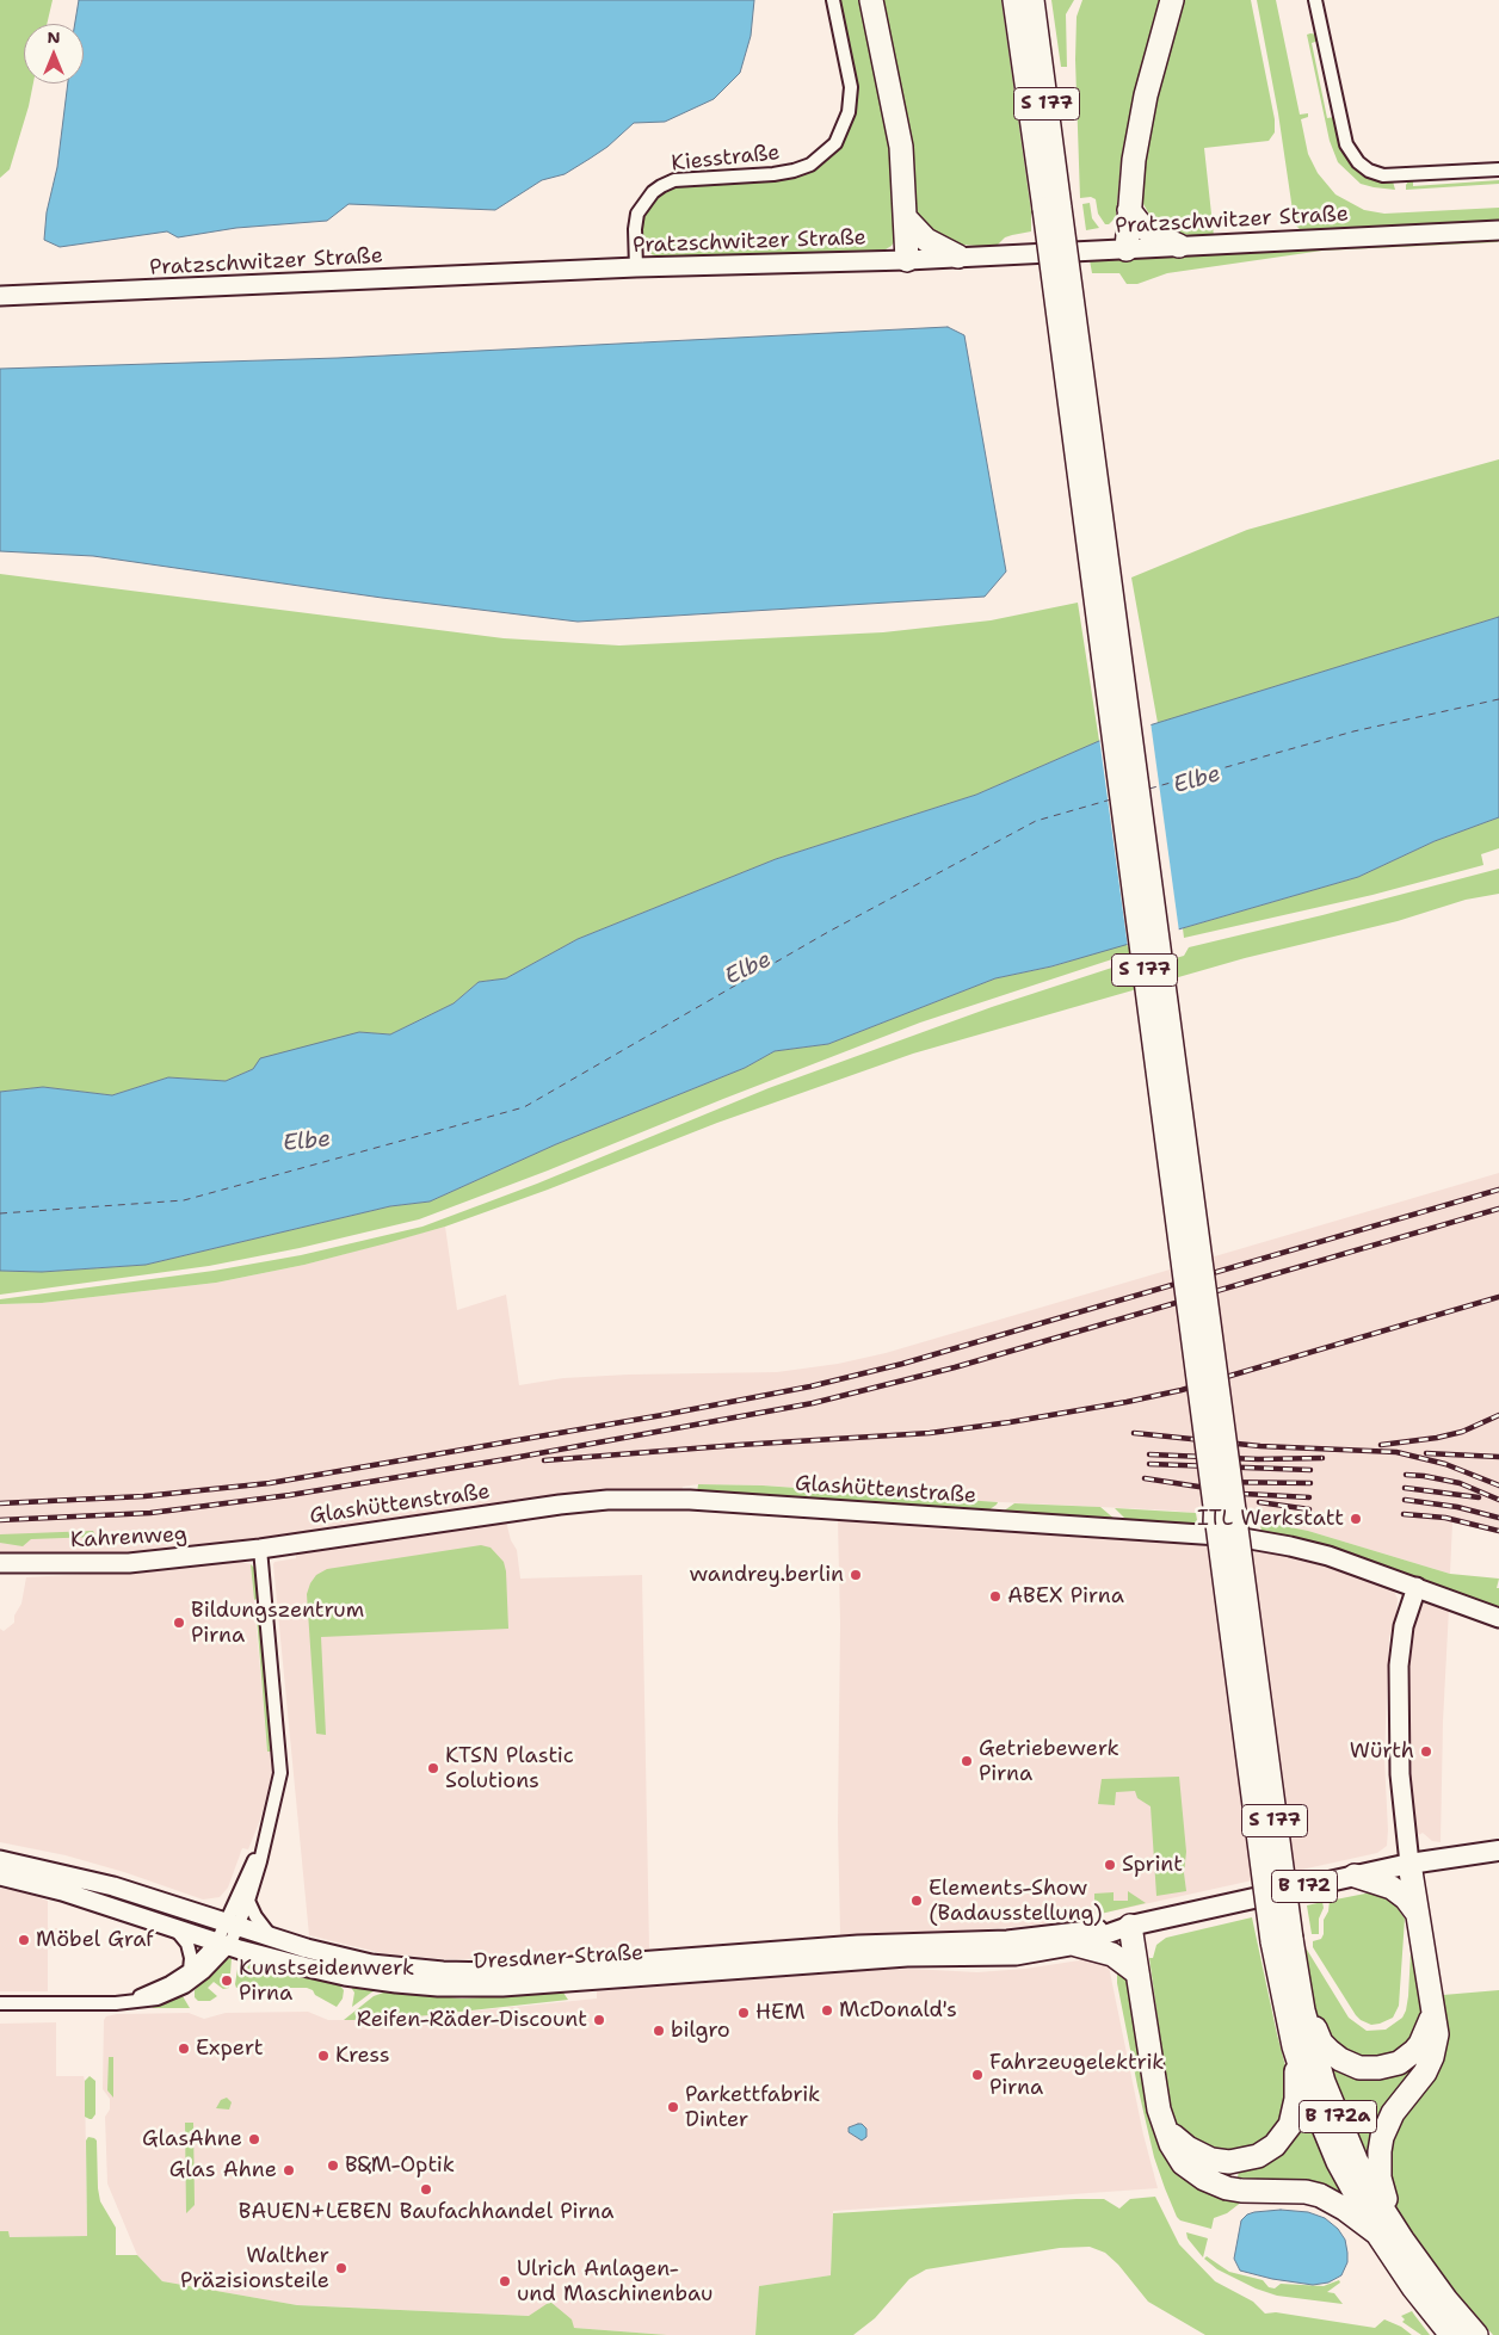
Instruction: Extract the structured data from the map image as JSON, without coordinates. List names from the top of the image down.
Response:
{
  "streets": {
    "highway": ["S 177", "B 172a"],
    "main road": ["B 172", "Dresdner Straße"],
    "street": [
      "Kiesstraße",
      "Pratzschwitzer Straße",
      "Glashüttenstraße",
      "Kahrenweg"
    ]
  },
  "crossings": [
    ["S 177", "B 172a"],
    ["Kiesstraße", "Pratzschwitzer Straße"],
    ["Glashüttenstraße", "Kahrenweg"]
  ],
  "water": ["Elbe"],
  "places": [
    "ITL Werkstatt",
    "wandrey.berlin",
    "ABEX Pirna",
    "Bildungszentrum Pirna",
    "Würth",
    "Getriebewerk Pirna",
    "KTSN Plastic Solutions",
    "Sprint",
    "Elements-Show (Badausstellung)",
    "Möbel Graf",
    "Kunstseidenwerk Pirna",
    "McDonald's",
    "HEM",
    "Reifen-Räder-Discount",
    "bilgro",
    "Expert",
    "Kress",
    "Fahrzeugelektrik Pirna",
    "Parkettfabrik Dinter",
    "GlasAhne",
    "B&M-Optik",
    "Glas Ahne",
    "BAUEN+LEBEN Baufachhandel Pirna",
    "Walther Präzisionsteile",
    "Ulrich Anlagen- und Maschinenbau"
  ],
  "north": "top"
}
